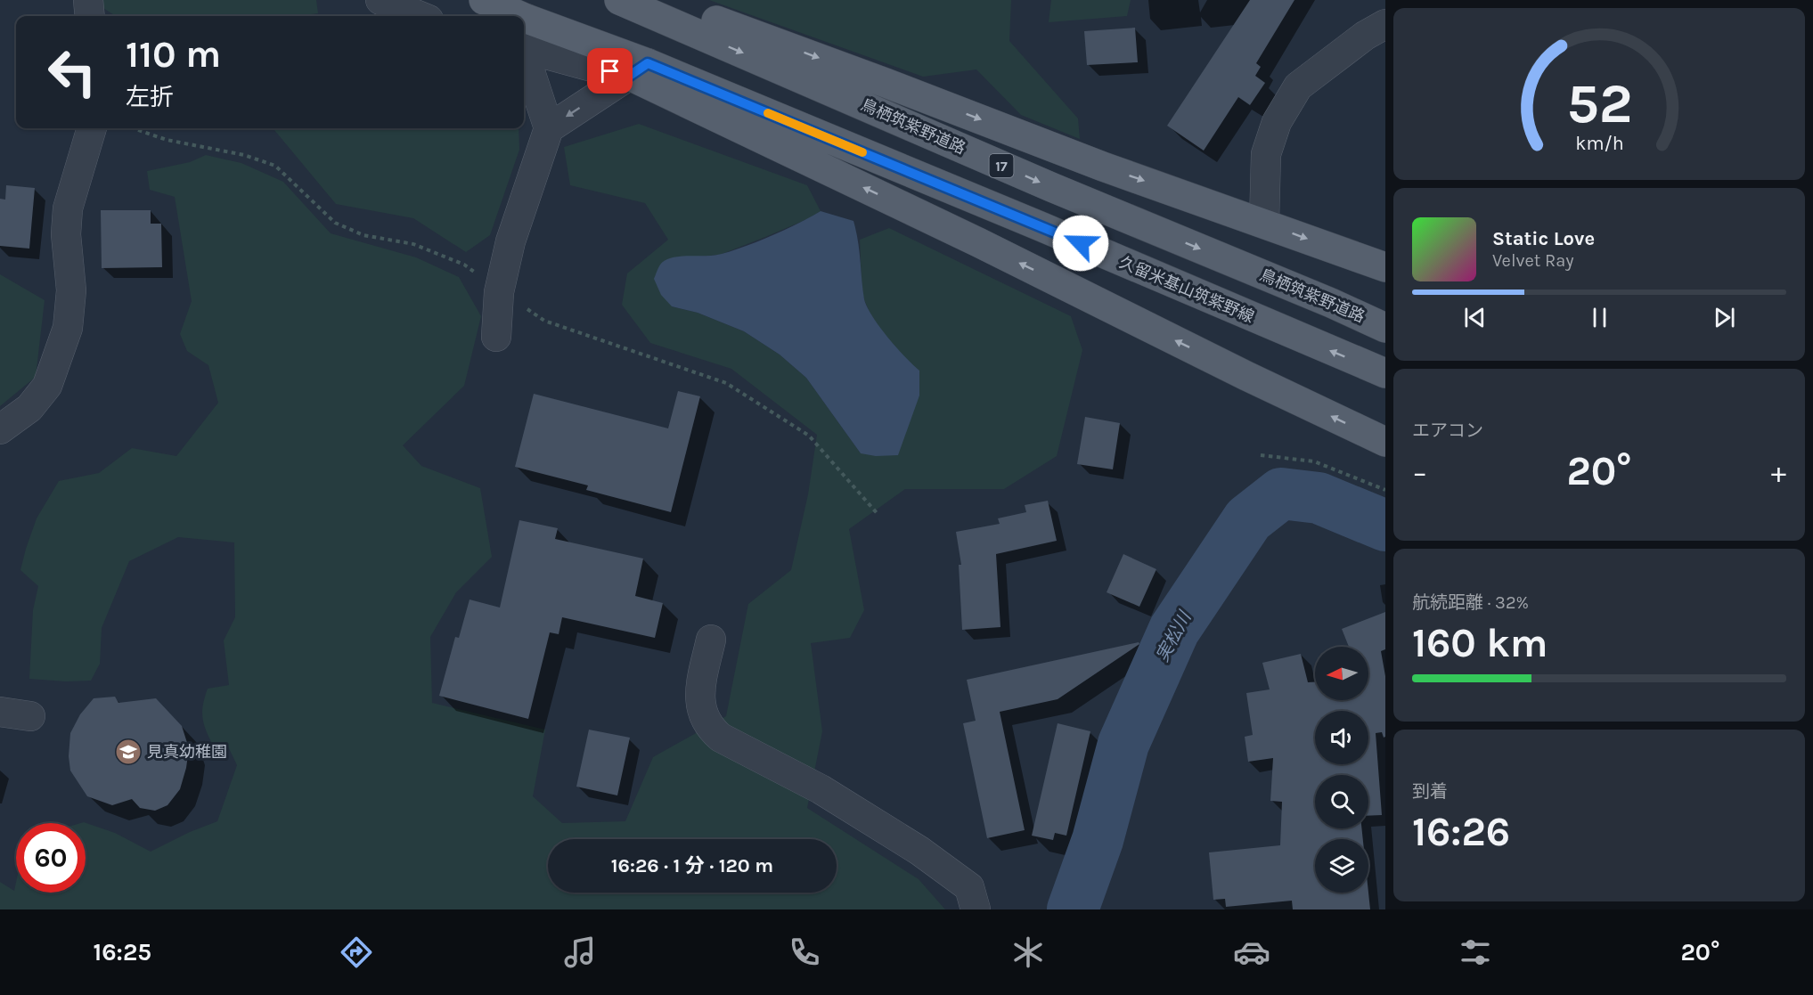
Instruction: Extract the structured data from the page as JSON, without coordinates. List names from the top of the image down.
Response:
{
  "streets": {
    "main road": ["鳥栖筑紫野道路", "17", "久留米基山筑紫野線"]
  },
  "water": ["実松川"],
  "places": {
    "school or university": ["見真幼稚園"]
  },
  "north": "left",
  "page": {
    "turn": ["110 m", "左折"],
    "song": ["Static Love", "Velvet Ray"],
    "tile": [
      "エアコン",
      ["航続距離 · 32%", "160 km"],
      ["到着", "16:26"]
    ],
    "heat": ["−", "20°", "+"],
    "limit": "60",
    "trip": "16:26 · 1 分 · 120 m",
    "tabs": ["16:25", "20°"],
    "gauge": ["52", "km/h"]
  }
}
